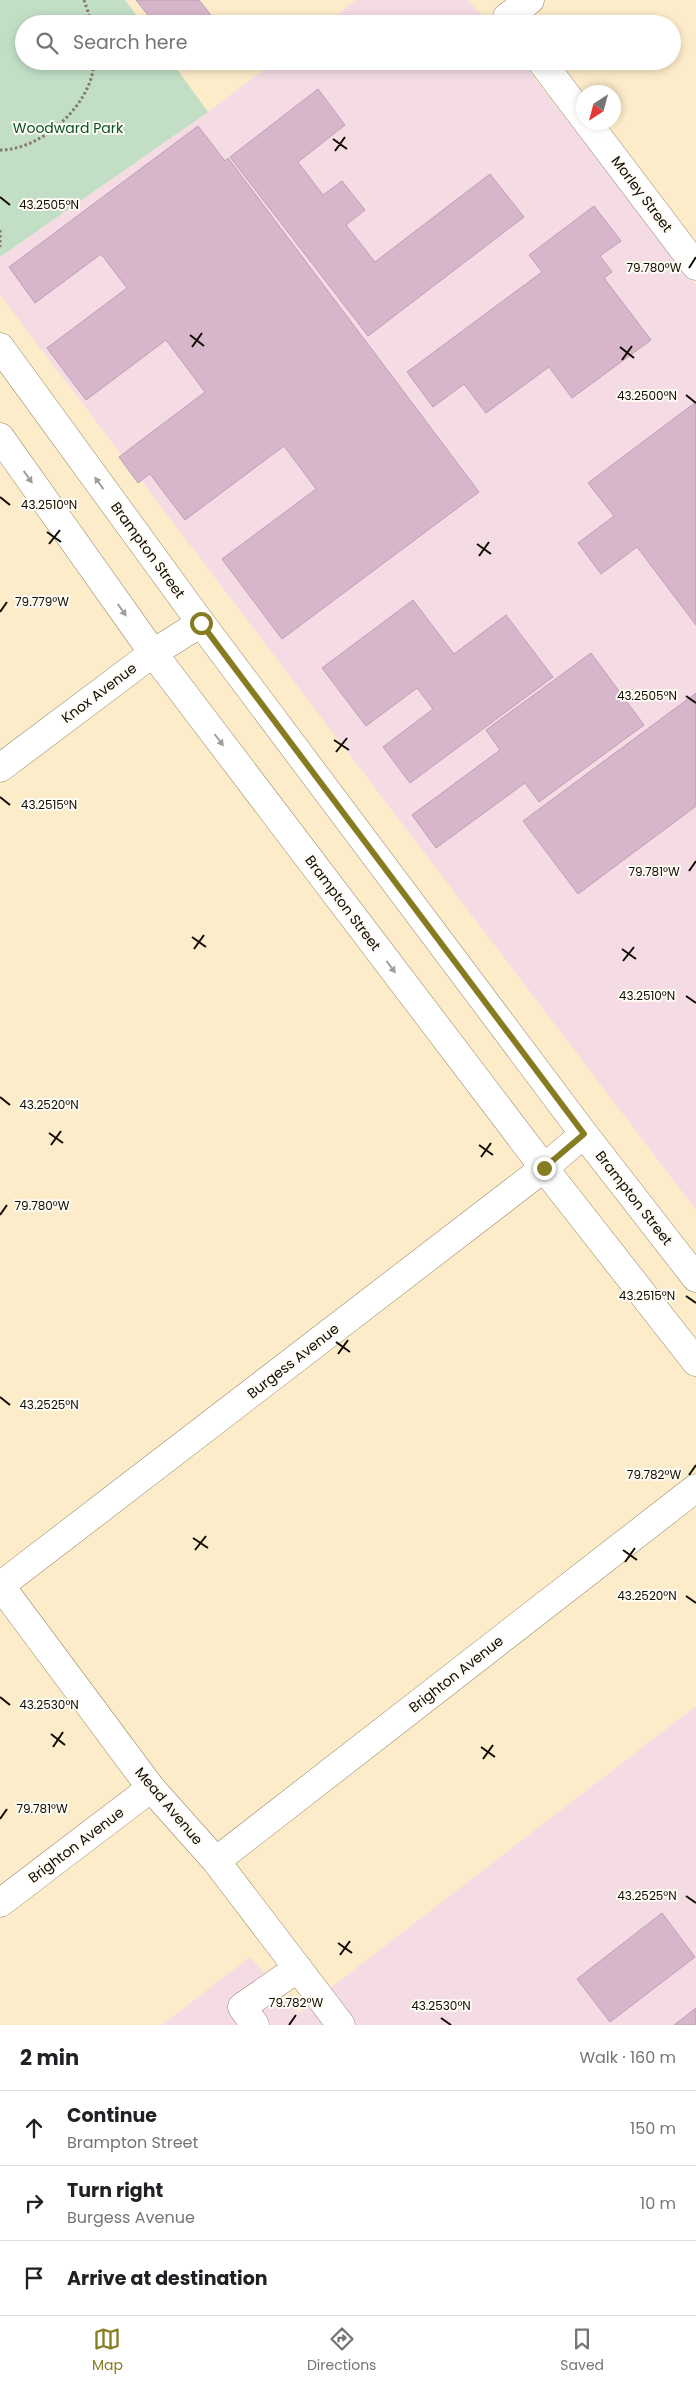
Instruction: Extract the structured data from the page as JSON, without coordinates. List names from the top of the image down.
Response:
{
  "streets": {
    "street": [
      "Morley Street",
      "Brampton Street",
      "Knox Avenue",
      "Burgess Avenue",
      "Brighton Avenue",
      "Mead Avenue"
    ]
  },
  "crossings": [
    ["Brampton Street", "Knox Avenue"],
    ["Brampton Street", "Burgess Avenue"],
    ["Burgess Avenue", "Mead Avenue"],
    ["Brighton Avenue", "Mead Avenue"]
  ],
  "parks": ["Woodward Park"],
  "north": "bottom left",
  "page": {
    "search": "Search here",
    "heading": ["2 min", "Walk · 160 m"],
    "list": [
      ["Continue", "Brampton Street", "150 m"],
      ["Turn right", "Burgess Avenue", "10 m"],
      "Arrive at destination"
    ],
    "nav": ["Map", "Directions", "Saved"]
  },
  "coordinates": [
    "43.2505°N",
    "79.780°W",
    "43.2500°N",
    "43.2510°N",
    "79.779°W",
    "43.2515°N",
    "79.781°W",
    "43.2520°N",
    "43.2525°N",
    "79.782°W",
    "43.2530°N"
  ]
}
